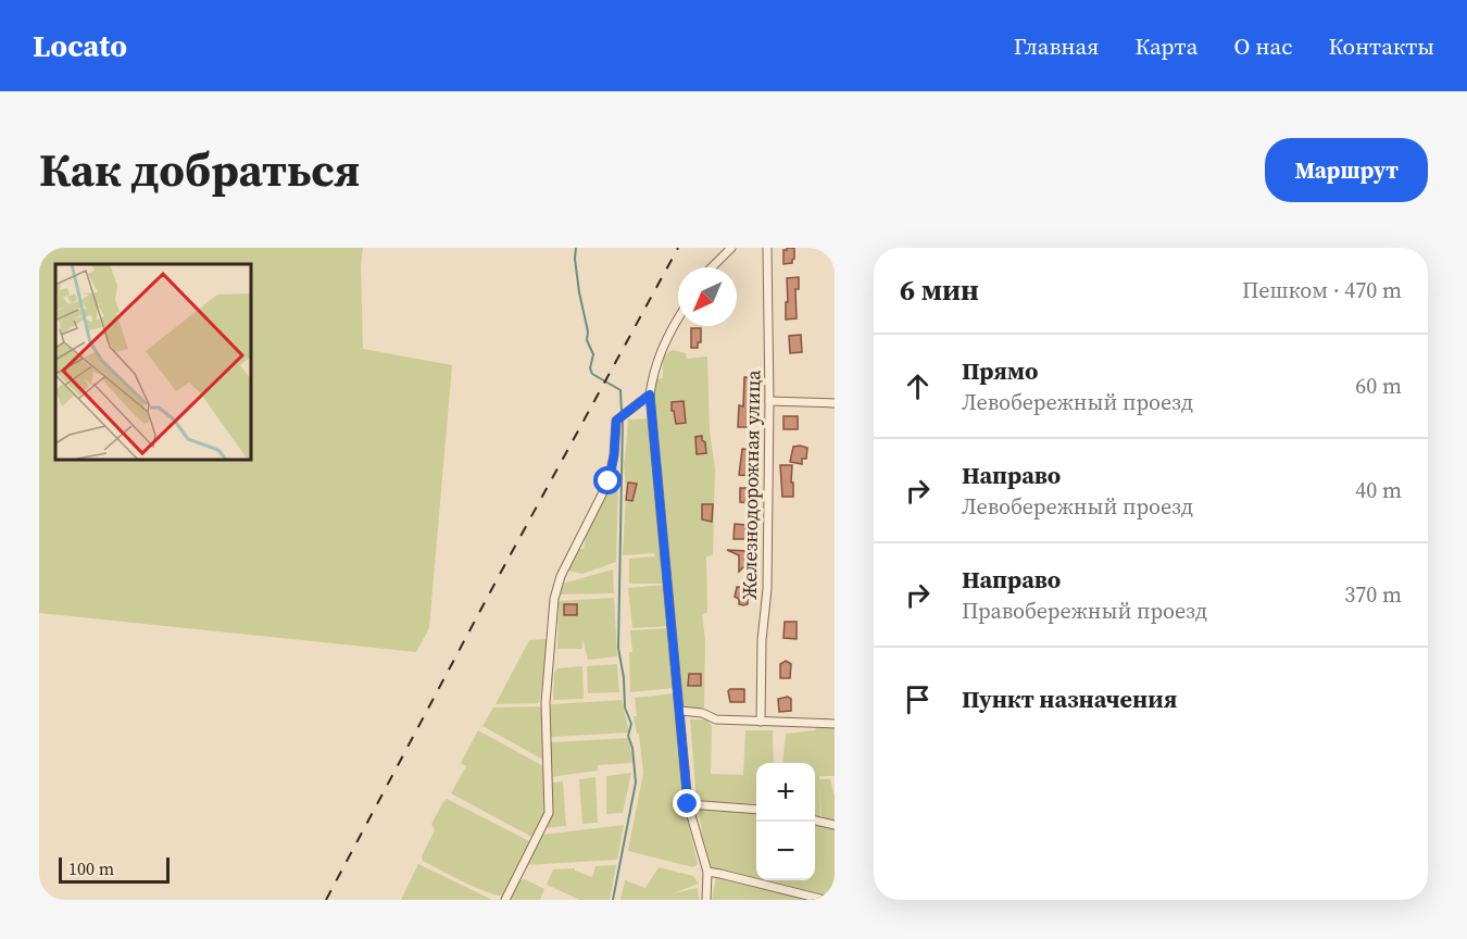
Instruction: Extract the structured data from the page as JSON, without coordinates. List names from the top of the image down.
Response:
{
  "streets": {
    "street": ["Железнодорожная улица"]
  },
  "scale_bar": "100 m",
  "north": "bottom left",
  "page": {
    "header": "Locato",
    "nav": [
      "Главная",
      "Карта",
      "О нас",
      "Контакты"
    ],
    "title": "Как добраться",
    "buttons": "Маршрут",
    "heading": ["6 мин", "Пешком · 470 m"],
    "list": [
      ["Прямо", "Левобережный проезд", "60 m"],
      ["Направо", "Левобережный проезд", "40 m"],
      ["Направо", "Правобережный проезд", "370 m"],
      "Пункт назначения"
    ],
    "map_buttons": ["+", "−"],
    "scale": "100 m"
  }
}
